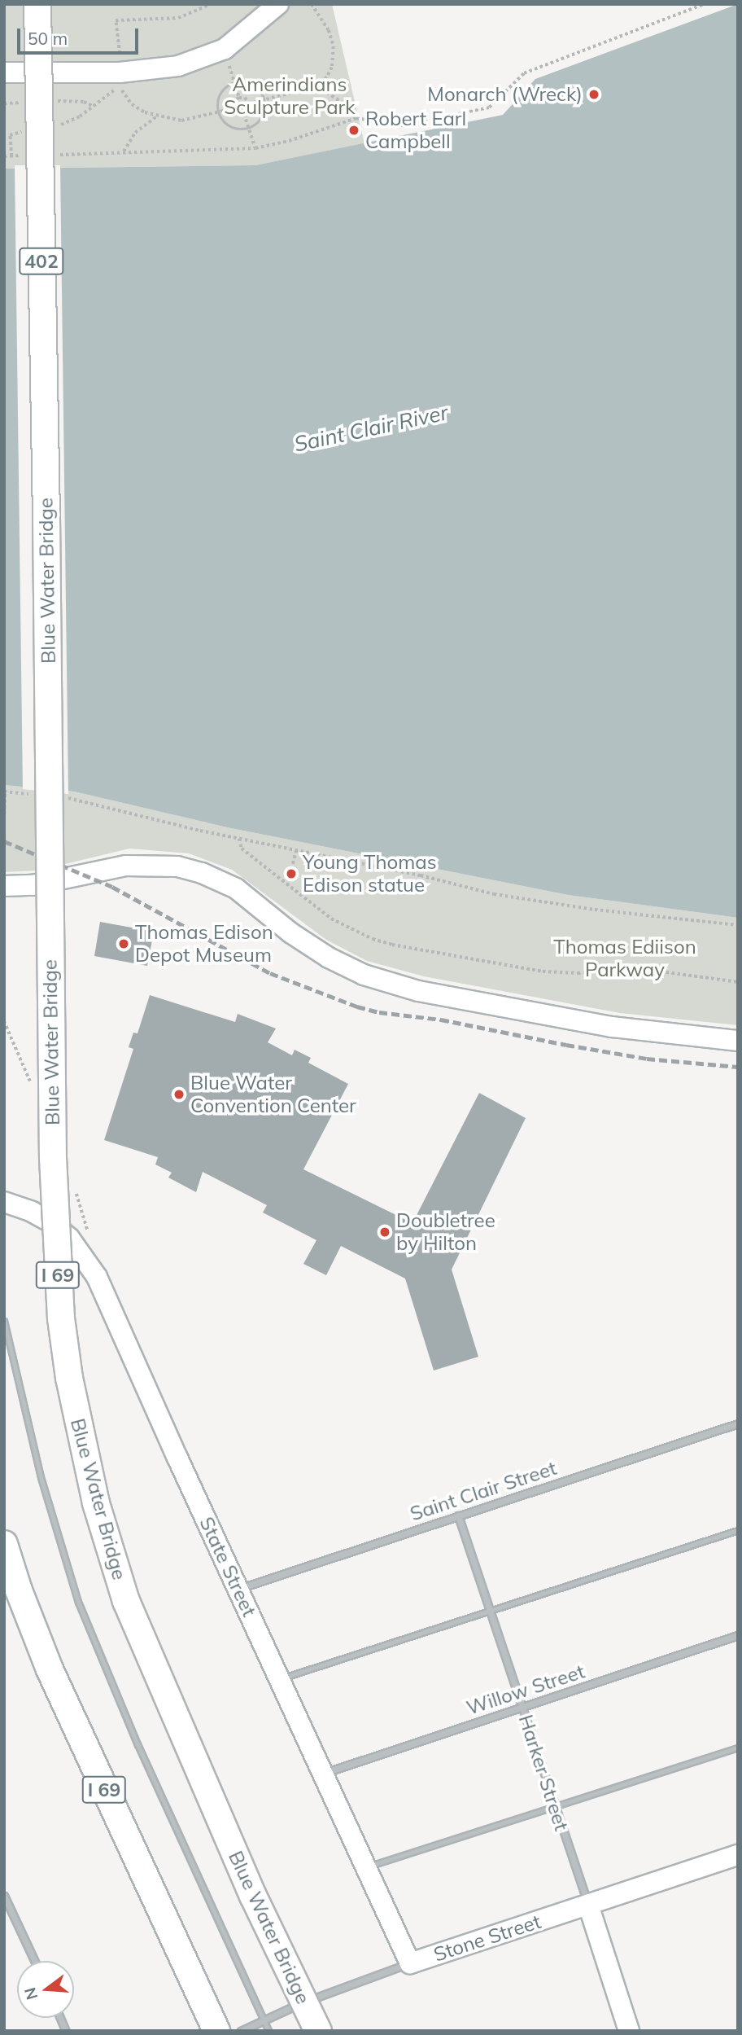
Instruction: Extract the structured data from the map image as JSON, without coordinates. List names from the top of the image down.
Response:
{
  "streets": {
    "highway": ["402", "Blue Water Bridge", "I 69"],
    "street": [
      "Saint Clair Street",
      "State Street",
      "Willow Street",
      "Harker Street",
      "Stone Street"
    ]
  },
  "crossings": [
    ["Saint Clair Street", "State Street"],
    ["Saint Clair Street", "Harker Street"],
    ["State Street", "Willow Street"],
    ["State Street", "Stone Street"],
    ["Willow Street", "Harker Street"],
    ["Harker Street", "Stone Street"]
  ],
  "water": ["Saint Clair River"],
  "parks": ["Amerindians Sculpture Park", "Thomas Ediison Parkway"],
  "places": [
    "Monarch (Wreck)",
    "Robert Earl Campbell",
    "Young Thomas Edison statue",
    "Thomas Edison Depot Museum",
    "Blue Water Convention Center",
    "Doubletree by Hilton"
  ],
  "scale_bar": "50 m",
  "north": "left"
}
